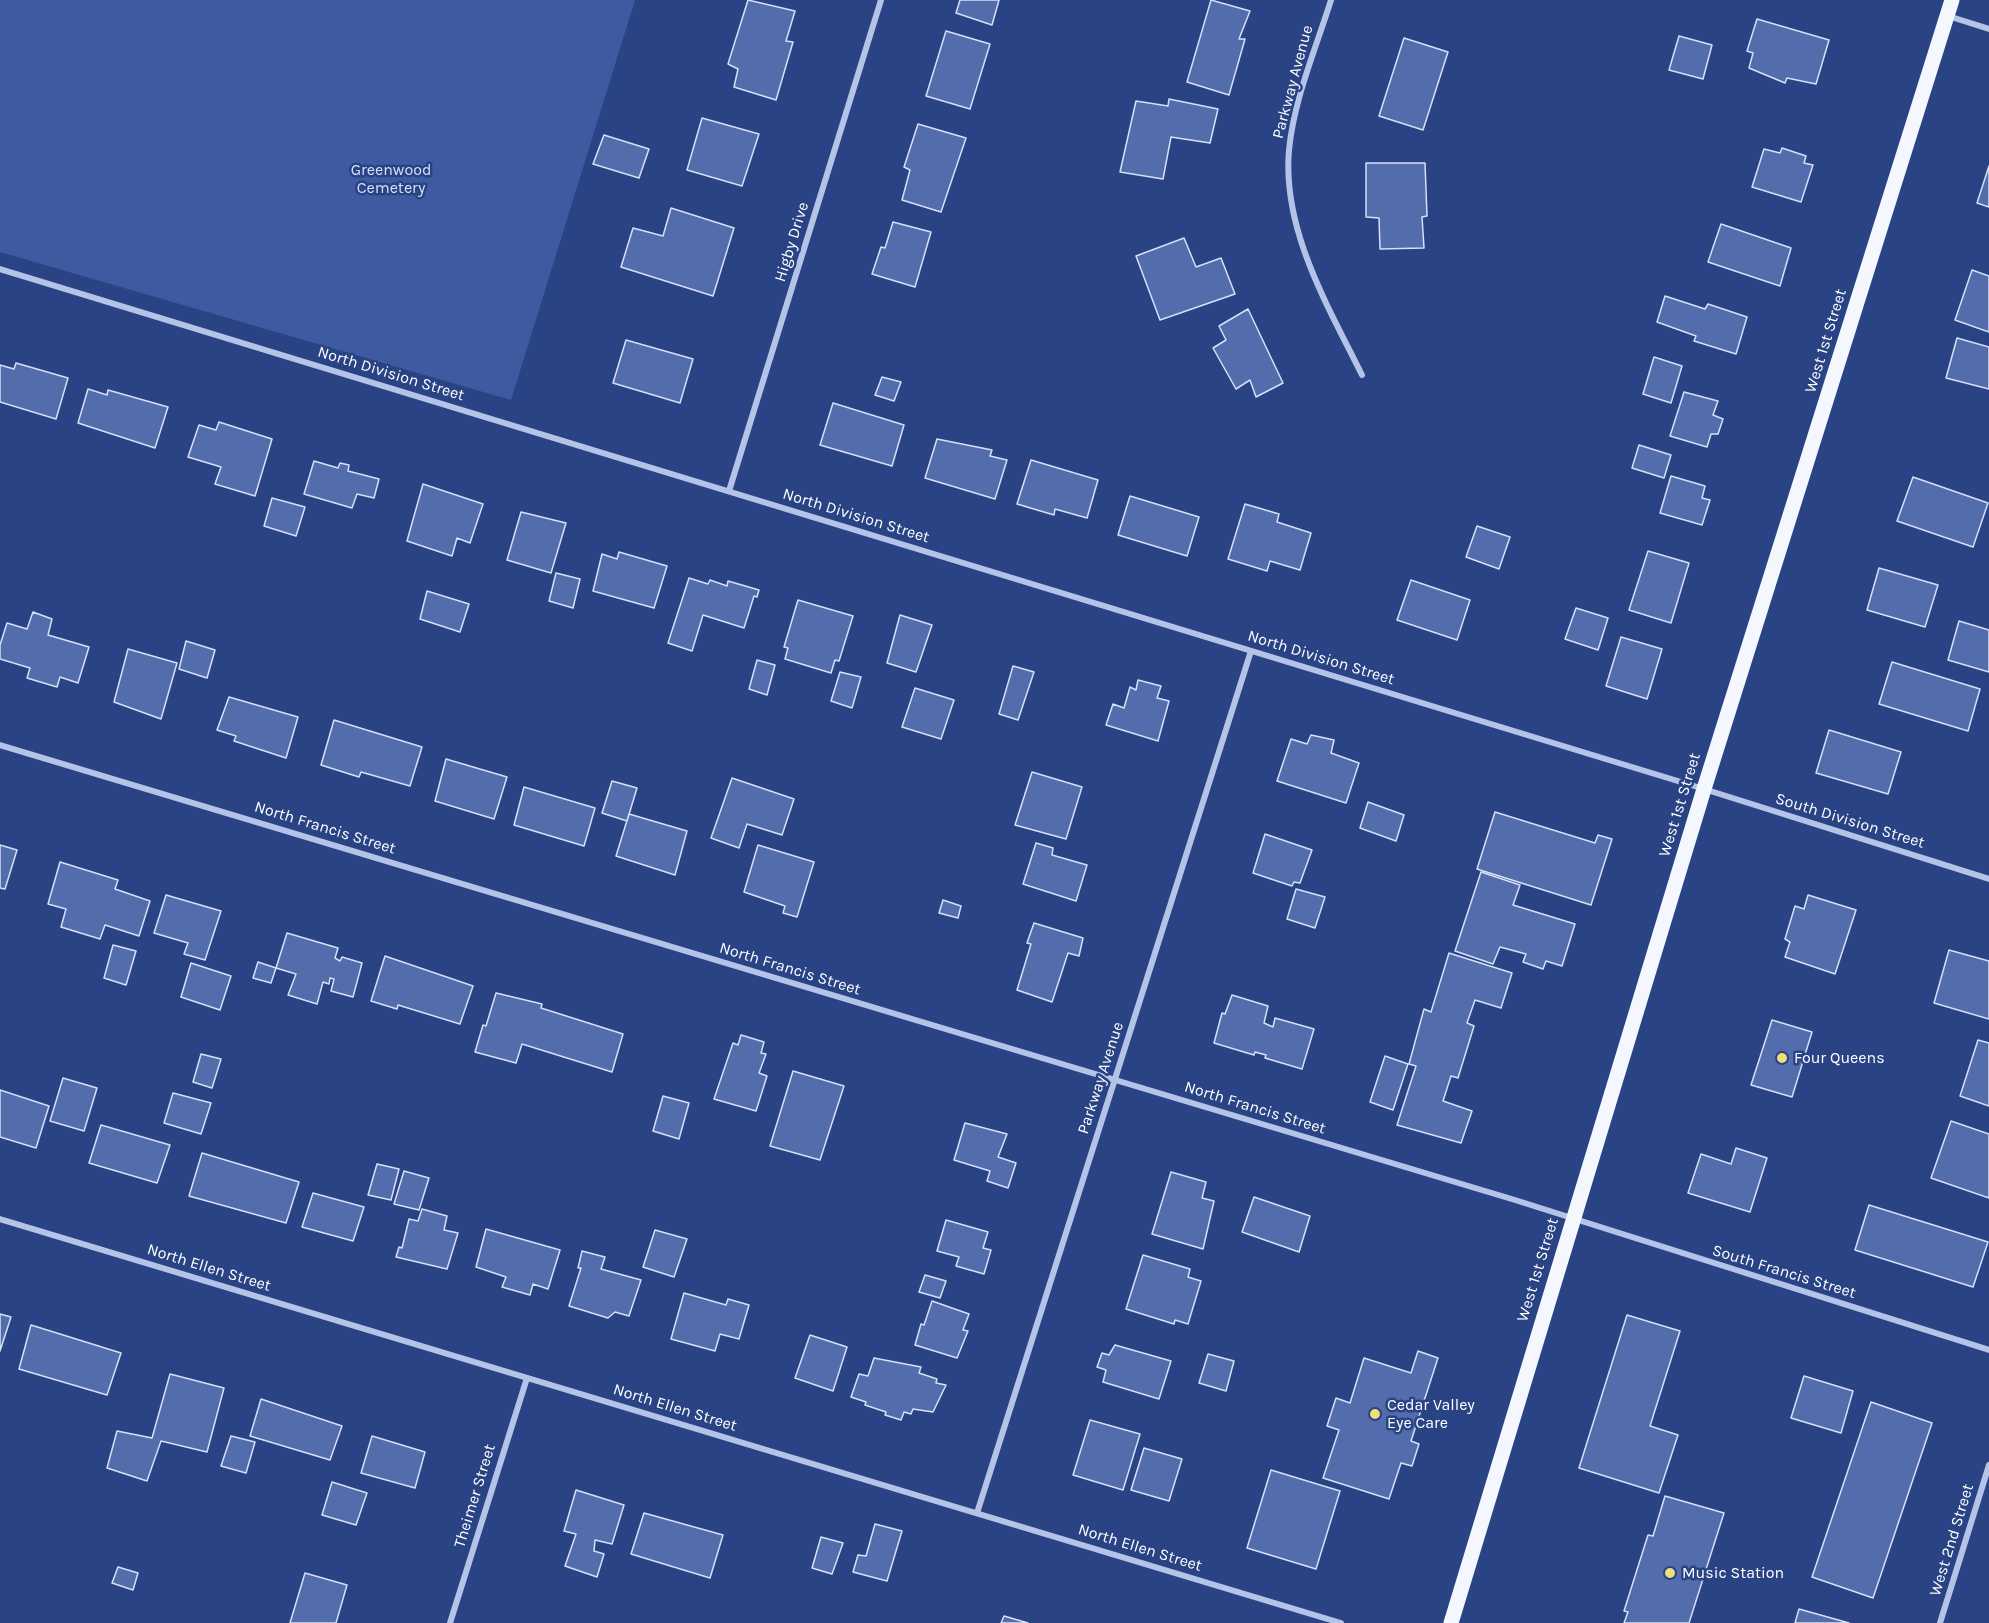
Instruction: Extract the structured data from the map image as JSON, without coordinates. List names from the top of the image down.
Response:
{
  "streets": {
    "main road": ["West 1st Street"],
    "street": [
      "Parkway Avenue",
      "Higby Drive",
      "North Division Street",
      "South Division Street",
      "North Francis Street",
      "North Ellen Street",
      "South Francis Street",
      "Theimer Street",
      "West 2nd Street"
    ]
  },
  "crossings": [
    ["Parkway Avenue", "North Division Street"],
    ["Parkway Avenue", "North Francis Street"],
    ["Parkway Avenue", "North Ellen Street"],
    ["Higby Drive", "North Division Street"],
    ["West 1st Street", "North Division Street"],
    ["West 1st Street", "South Division Street"],
    ["West 1st Street", "North Francis Street"],
    ["West 1st Street", "South Francis Street"],
    ["North Division Street", "South Division Street"],
    ["North Francis Street", "South Francis Street"],
    ["North Ellen Street", "Theimer Street"]
  ],
  "parks": ["Greenwood Cemetery"],
  "places": ["Four Queens", "Cedar Valley Eye Care", "Music Station"]
}
